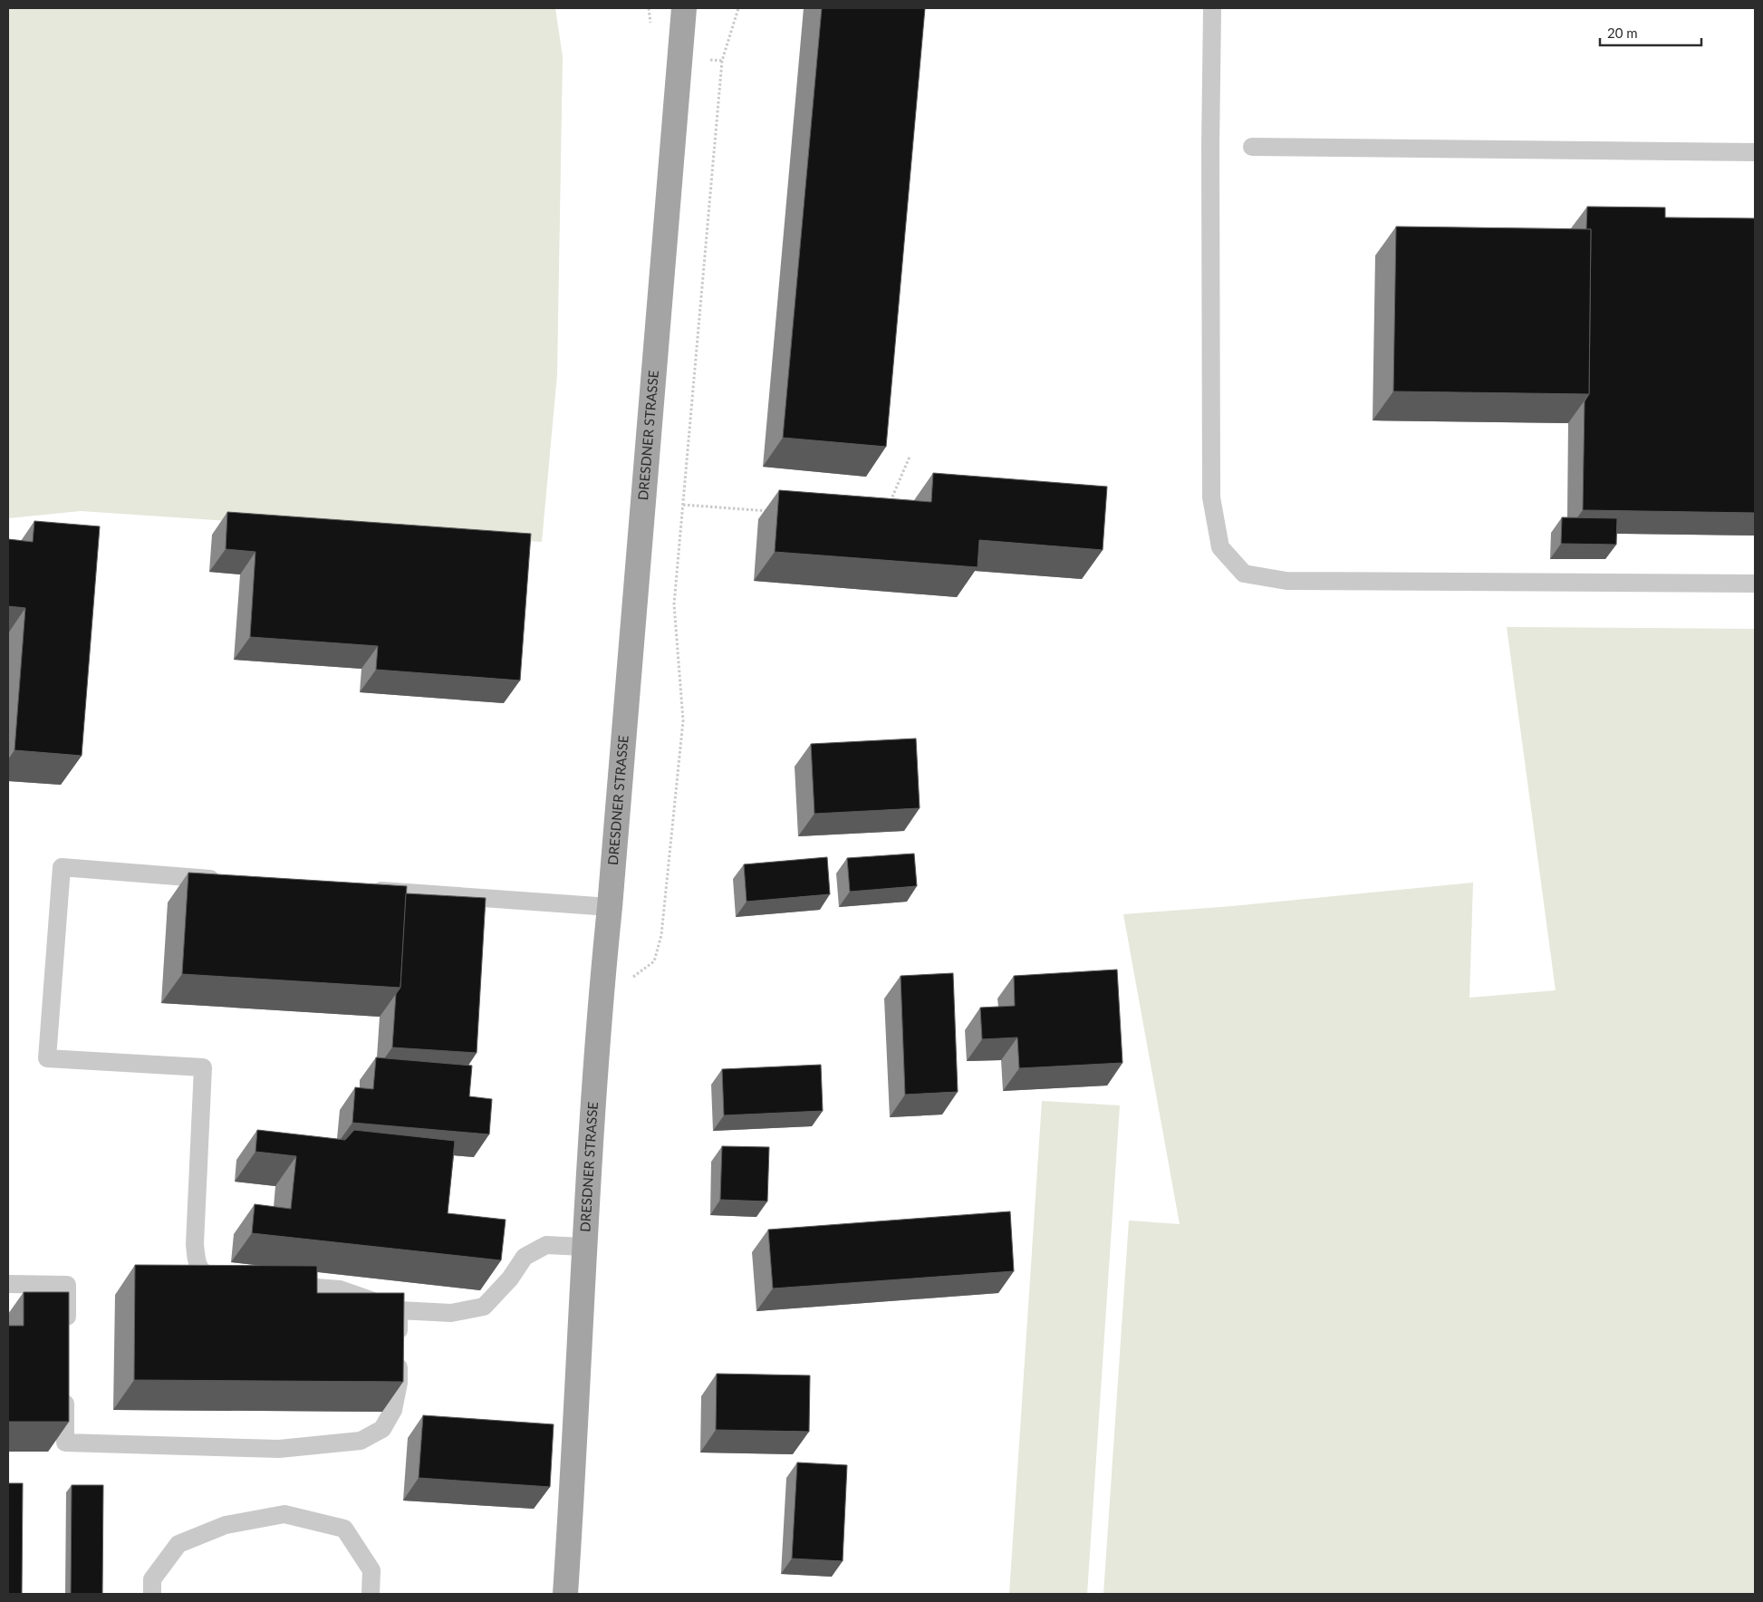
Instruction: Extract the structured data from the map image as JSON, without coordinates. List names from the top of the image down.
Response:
{
  "streets": {
    "main road": ["DRESDNER STRASSE"]
  },
  "scale_bar": "20 m"
}
